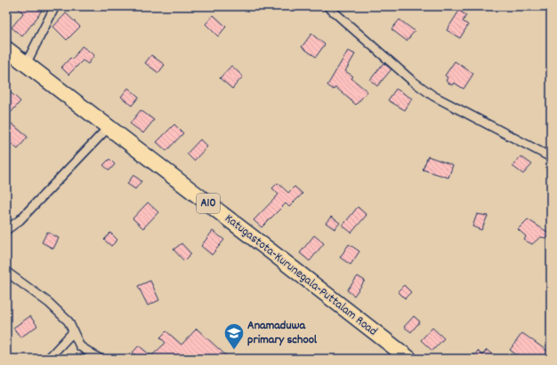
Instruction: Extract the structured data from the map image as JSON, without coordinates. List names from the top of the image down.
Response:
{
  "streets": {
    "highway": ["A10", "Katugastota-Kurunegala-Puttalam Road"]
  },
  "places": {
    "school or university": ["Anamaduwa primary school"]
  }
}
